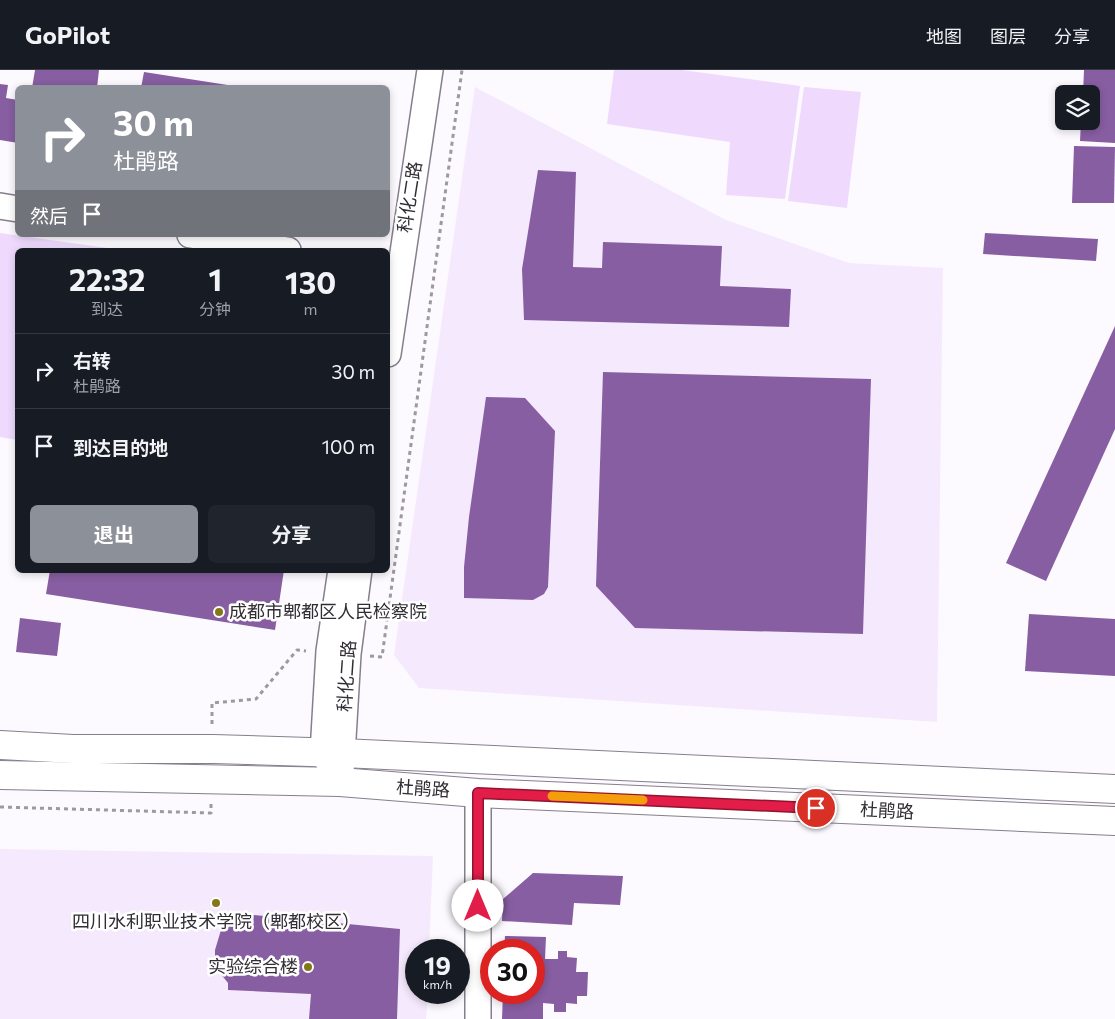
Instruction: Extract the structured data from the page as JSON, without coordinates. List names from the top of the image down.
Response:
{
  "streets": {
    "main road": ["杜鹃路"],
    "street": ["科化二路"]
  },
  "crossings": [
    ["科化二路", "杜鹃路"]
  ],
  "places": ["成都市郫都区人民检察院", "四川水利职业技术学院（郫都校区）", "实验综合楼"],
  "page": {
    "header": "GoPilot",
    "nav": ["地图", "图层", "分享"],
    "turn": ["30 m", "杜鹃路"],
    "then": "然后",
    "eta": [
      "22:32",
      "到达",
      "1",
      "分钟",
      "130",
      "m"
    ],
    "list": [
      {
        "name": "右转",
        "note": "杜鹃路",
        "value": "30 m"
      },
      {
        "name": "到达目的地",
        "value": "100 m"
      }
    ],
    "buttons": ["退出", "分享"],
    "speed": "19 km/h",
    "limit": "30"
  }
}
